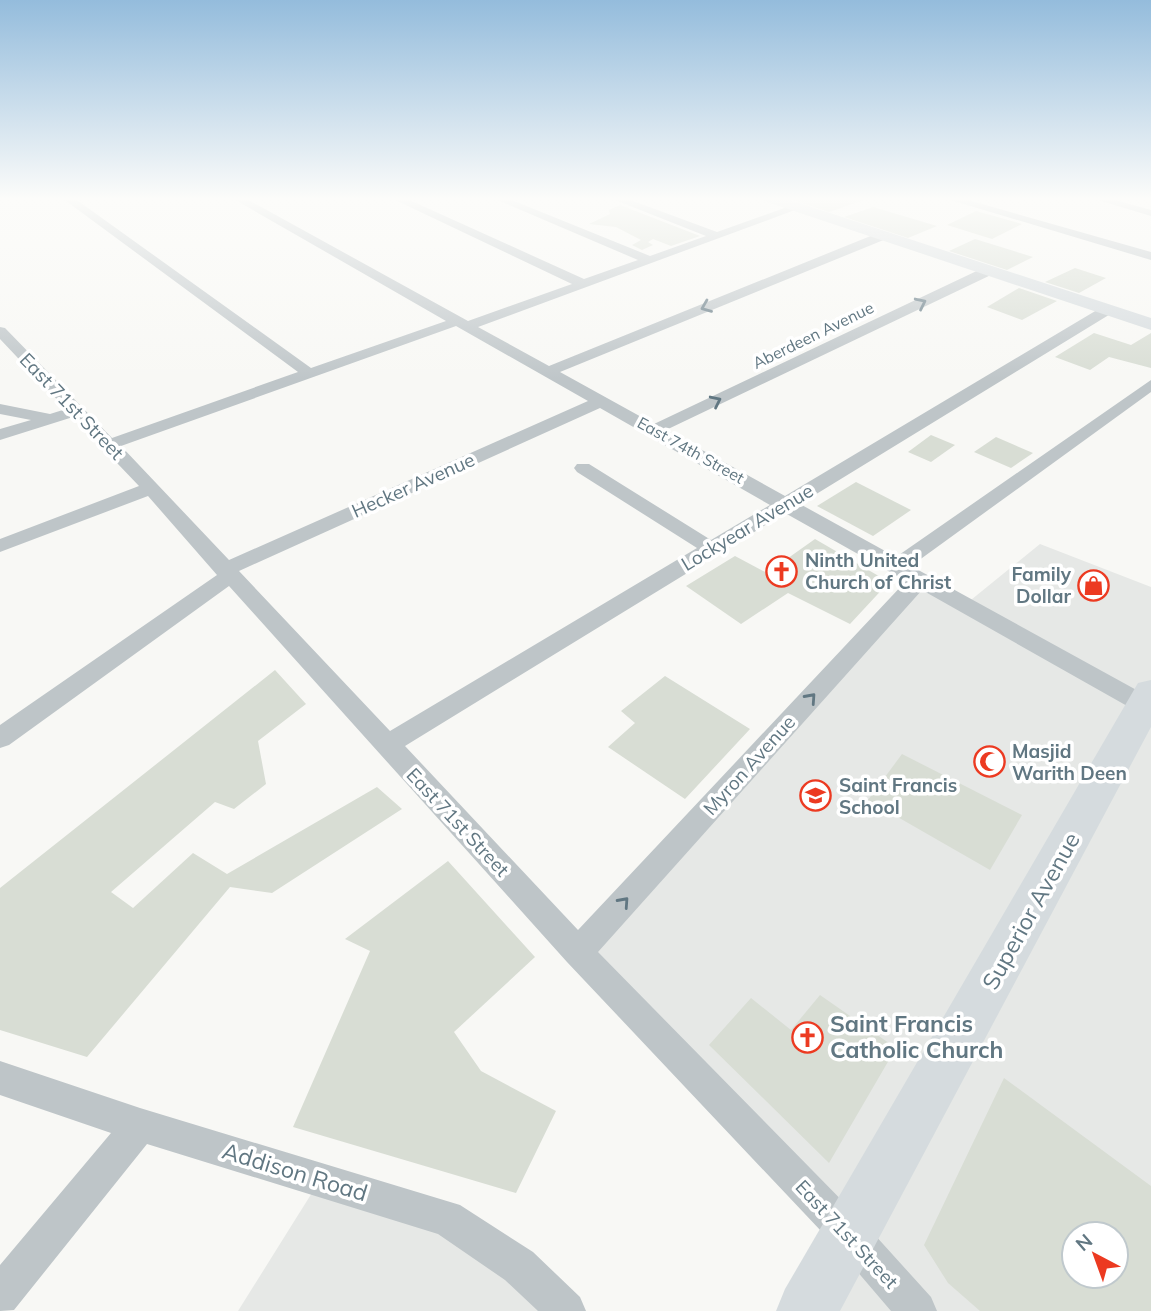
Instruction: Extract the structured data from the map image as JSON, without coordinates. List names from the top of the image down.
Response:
{
  "streets": {
    "main road": ["Superior Avenue"],
    "street": [
      "Aberdeen Avenue",
      "East 71st Street",
      "East 74th Street",
      "Hecker Avenue",
      "Lockyear Avenue",
      "Myron Avenue",
      "Addison Road"
    ]
  },
  "crossings": [
    ["Aberdeen Avenue", "East 74th Street"],
    ["East 71st Street", "Hecker Avenue"],
    ["East 71st Street", "Lockyear Avenue"],
    ["East 71st Street", "Myron Avenue"],
    ["East 71st Street", "Superior Avenue"],
    ["East 74th Street", "Hecker Avenue"],
    ["East 74th Street", "Lockyear Avenue"],
    ["East 74th Street", "Myron Avenue"],
    ["East 74th Street", "Superior Avenue"]
  ],
  "one_way": ["Myron Avenue"],
  "places": {
    "church": ["Ninth United Church of Christ", "Saint Francis Catholic Church"],
    "shop": ["Family Dollar"],
    "mosque": ["Masjid Warith Deen"],
    "school or university": ["Saint Francis School"]
  },
  "north": "top left"
}
